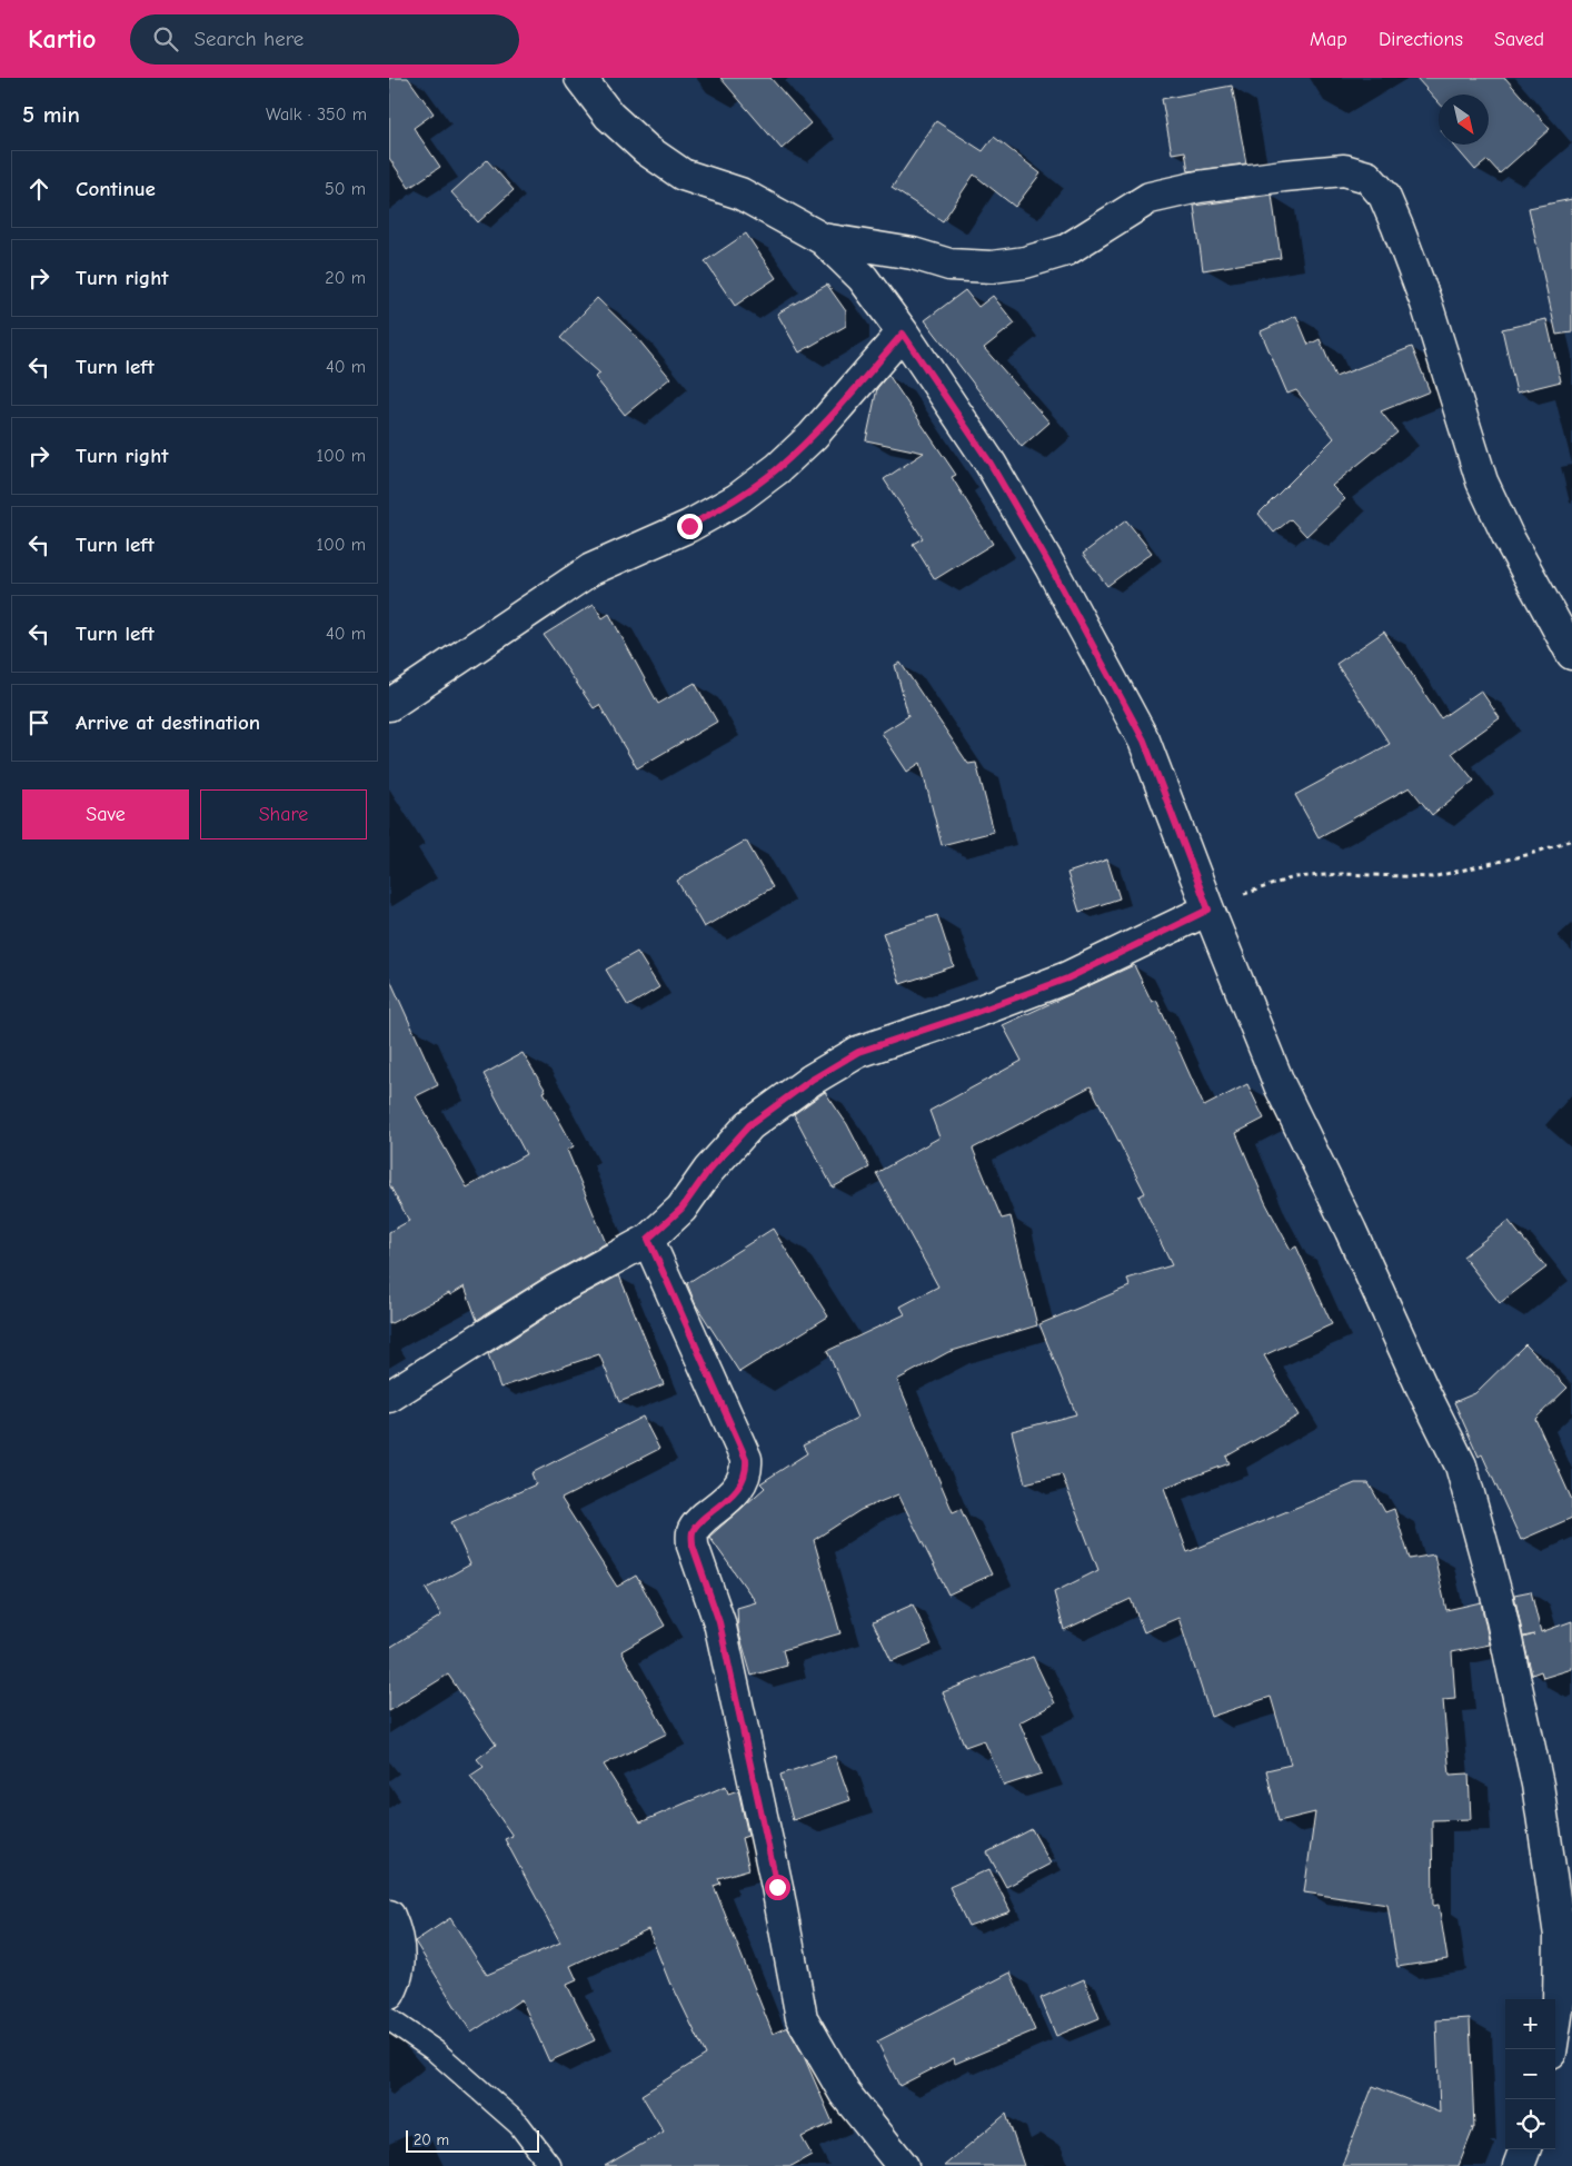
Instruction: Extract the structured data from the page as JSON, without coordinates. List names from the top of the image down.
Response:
{
  "scale_bar": "20 m",
  "north": "bottom right",
  "page": {
    "header": "Kartio",
    "search": "Search here",
    "nav": ["Map", "Directions", "Saved"],
    "heading": ["5 min", "Walk · 350 m"],
    "list": [
      ["Continue", "50 m"],
      ["Turn right", "20 m"],
      ["Turn left", "40 m"],
      ["Turn right", "100 m"],
      ["Turn left", "100 m"],
      ["Turn left", "40 m"],
      "Arrive at destination"
    ],
    "buttons": ["Save", "Share"],
    "map_buttons": ["+", "−"],
    "scale": "20 m"
  }
}
